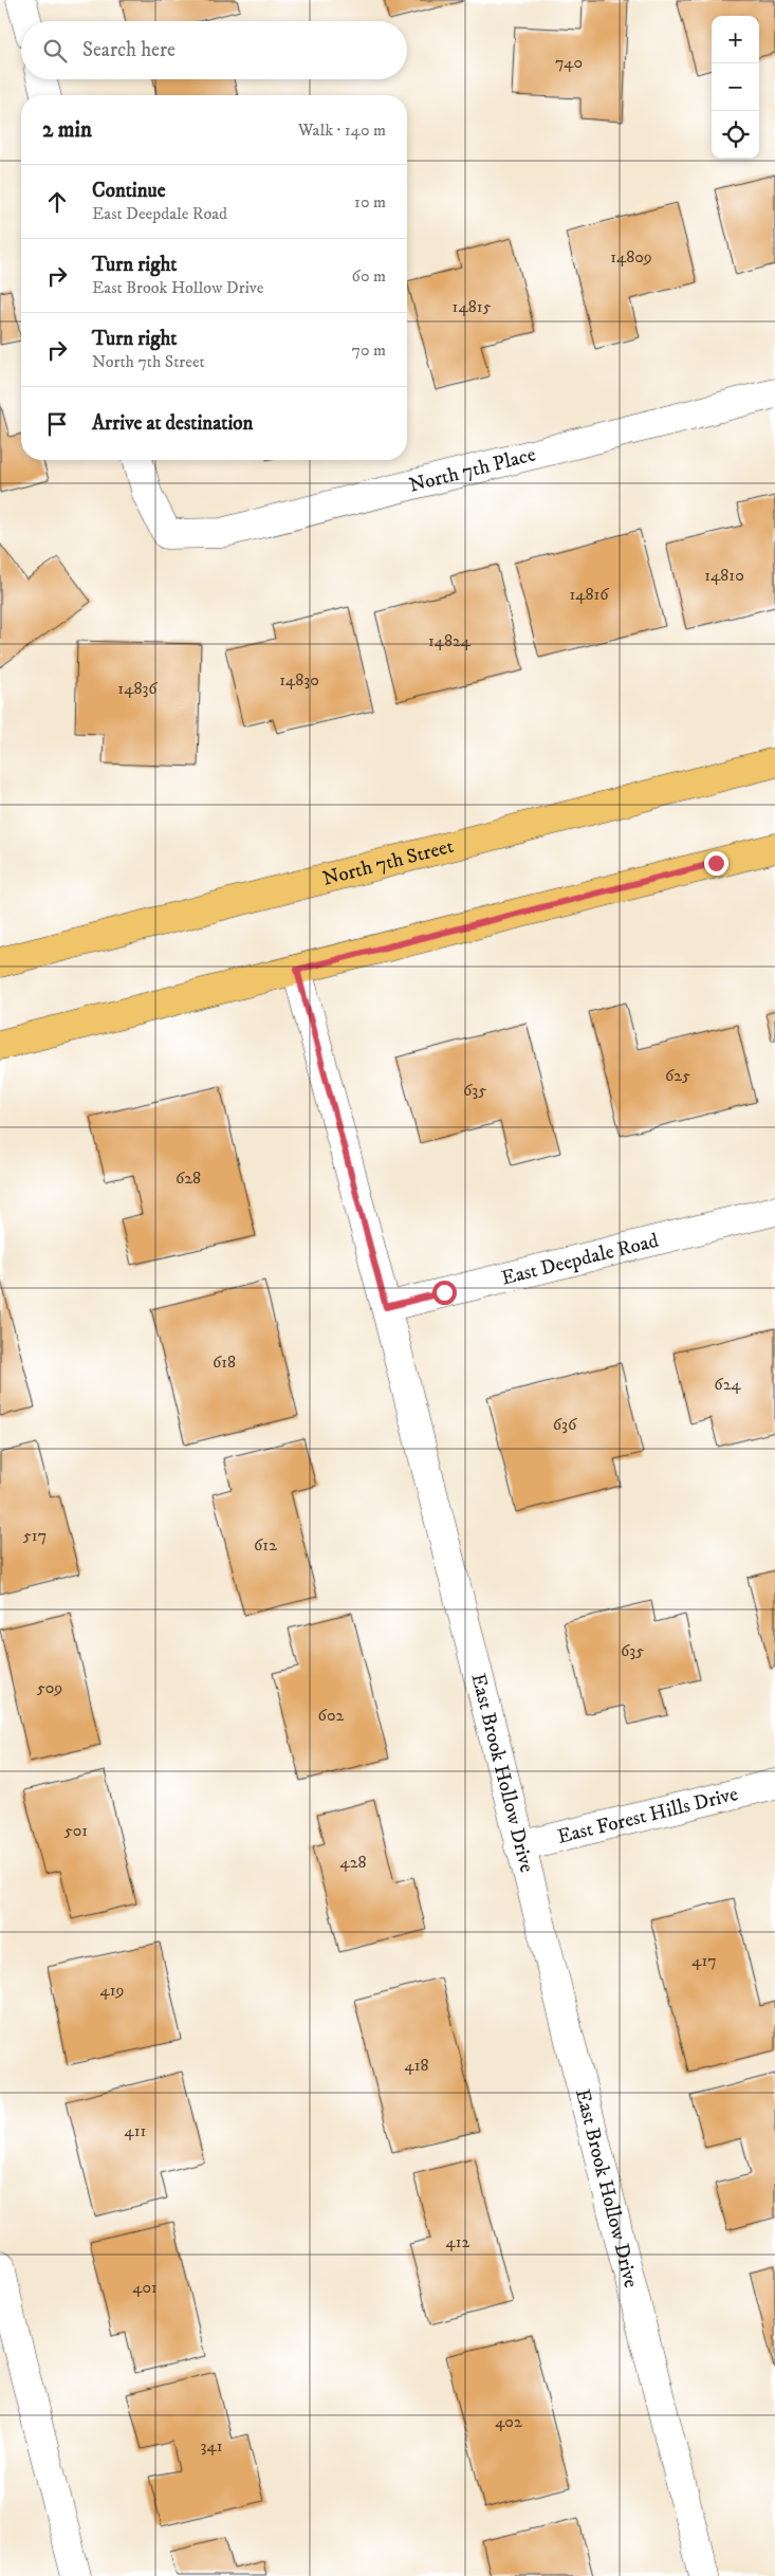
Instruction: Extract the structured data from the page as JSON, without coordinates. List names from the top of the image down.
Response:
{
  "streets": {
    "main road": ["North 7th Street"],
    "street": [
      "North 7th Place",
      "East Deepdale Road",
      "East Brook Hollow Drive",
      "East Forest Hills Drive"
    ]
  },
  "crossings": [
    ["East Deepdale Road", "East Brook Hollow Drive"],
    ["East Brook Hollow Drive", "East Forest Hills Drive"]
  ],
  "house_numbers": [
    "740",
    "14809",
    "14815",
    "14810",
    "14816",
    "14824",
    "14830",
    "14836",
    "625",
    "635",
    "628",
    "618",
    "624",
    "636",
    "517",
    "612",
    "635",
    "509",
    "602",
    "501",
    "428",
    "417",
    "419",
    "418",
    "411",
    "412",
    "401",
    "402",
    "341"
  ],
  "page": {
    "map_buttons": ["+", "−"],
    "search": "Search here",
    "heading": ["2 min", "Walk · 140 m"],
    "list": [
      ["Continue", "East Deepdale Road", "10 m"],
      ["Turn right", "East Brook Hollow Drive", "60 m"],
      ["Turn right", "North 7th Street", "70 m"],
      "Arrive at destination"
    ]
  }
}
